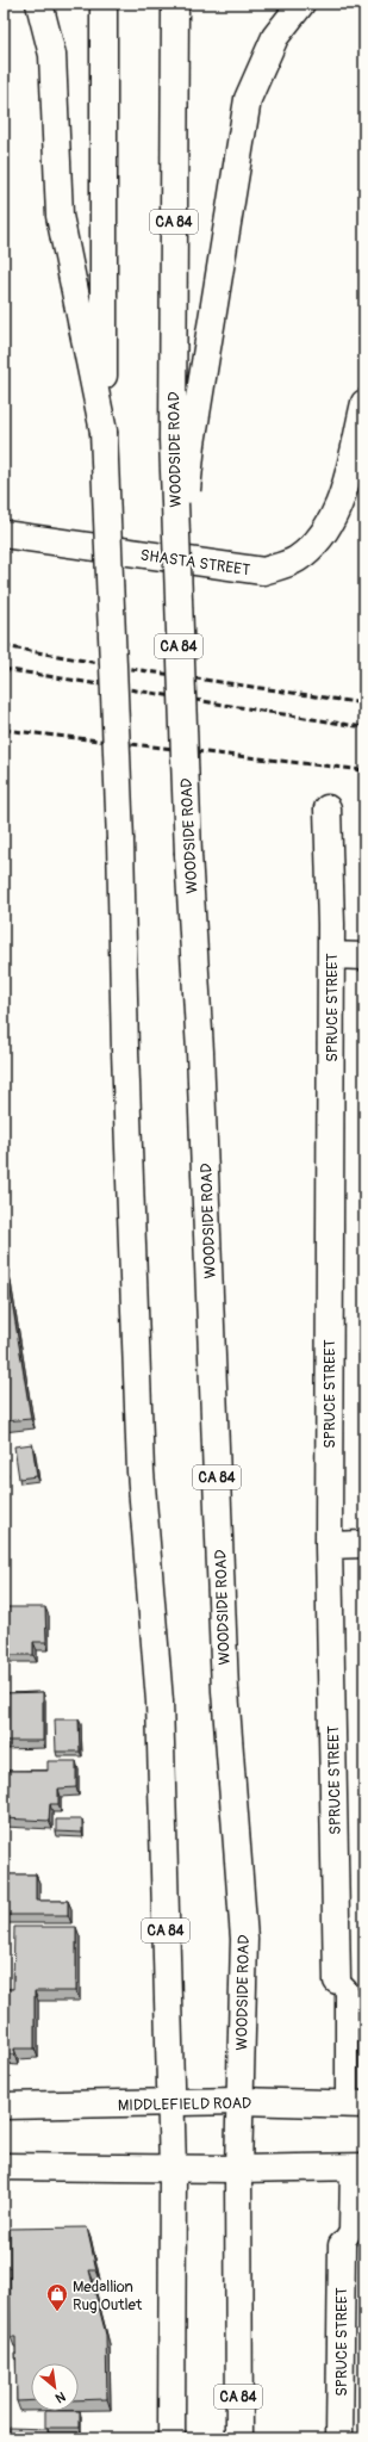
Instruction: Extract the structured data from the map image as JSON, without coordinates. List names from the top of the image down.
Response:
{
  "streets": {
    "main road": [
      "CA 84",
      "WOODSIDE ROAD",
      "SHASTA STREET",
      "SPRUCE STREET",
      "MIDDLEFIELD ROAD"
    ]
  },
  "crossings": [
    ["CA 84", "MIDDLEFIELD ROAD"],
    ["WOODSIDE ROAD", "MIDDLEFIELD ROAD"]
  ],
  "places": {
    "shop": ["Medallion Rug Outlet"]
  },
  "north": "bottom right"
}
